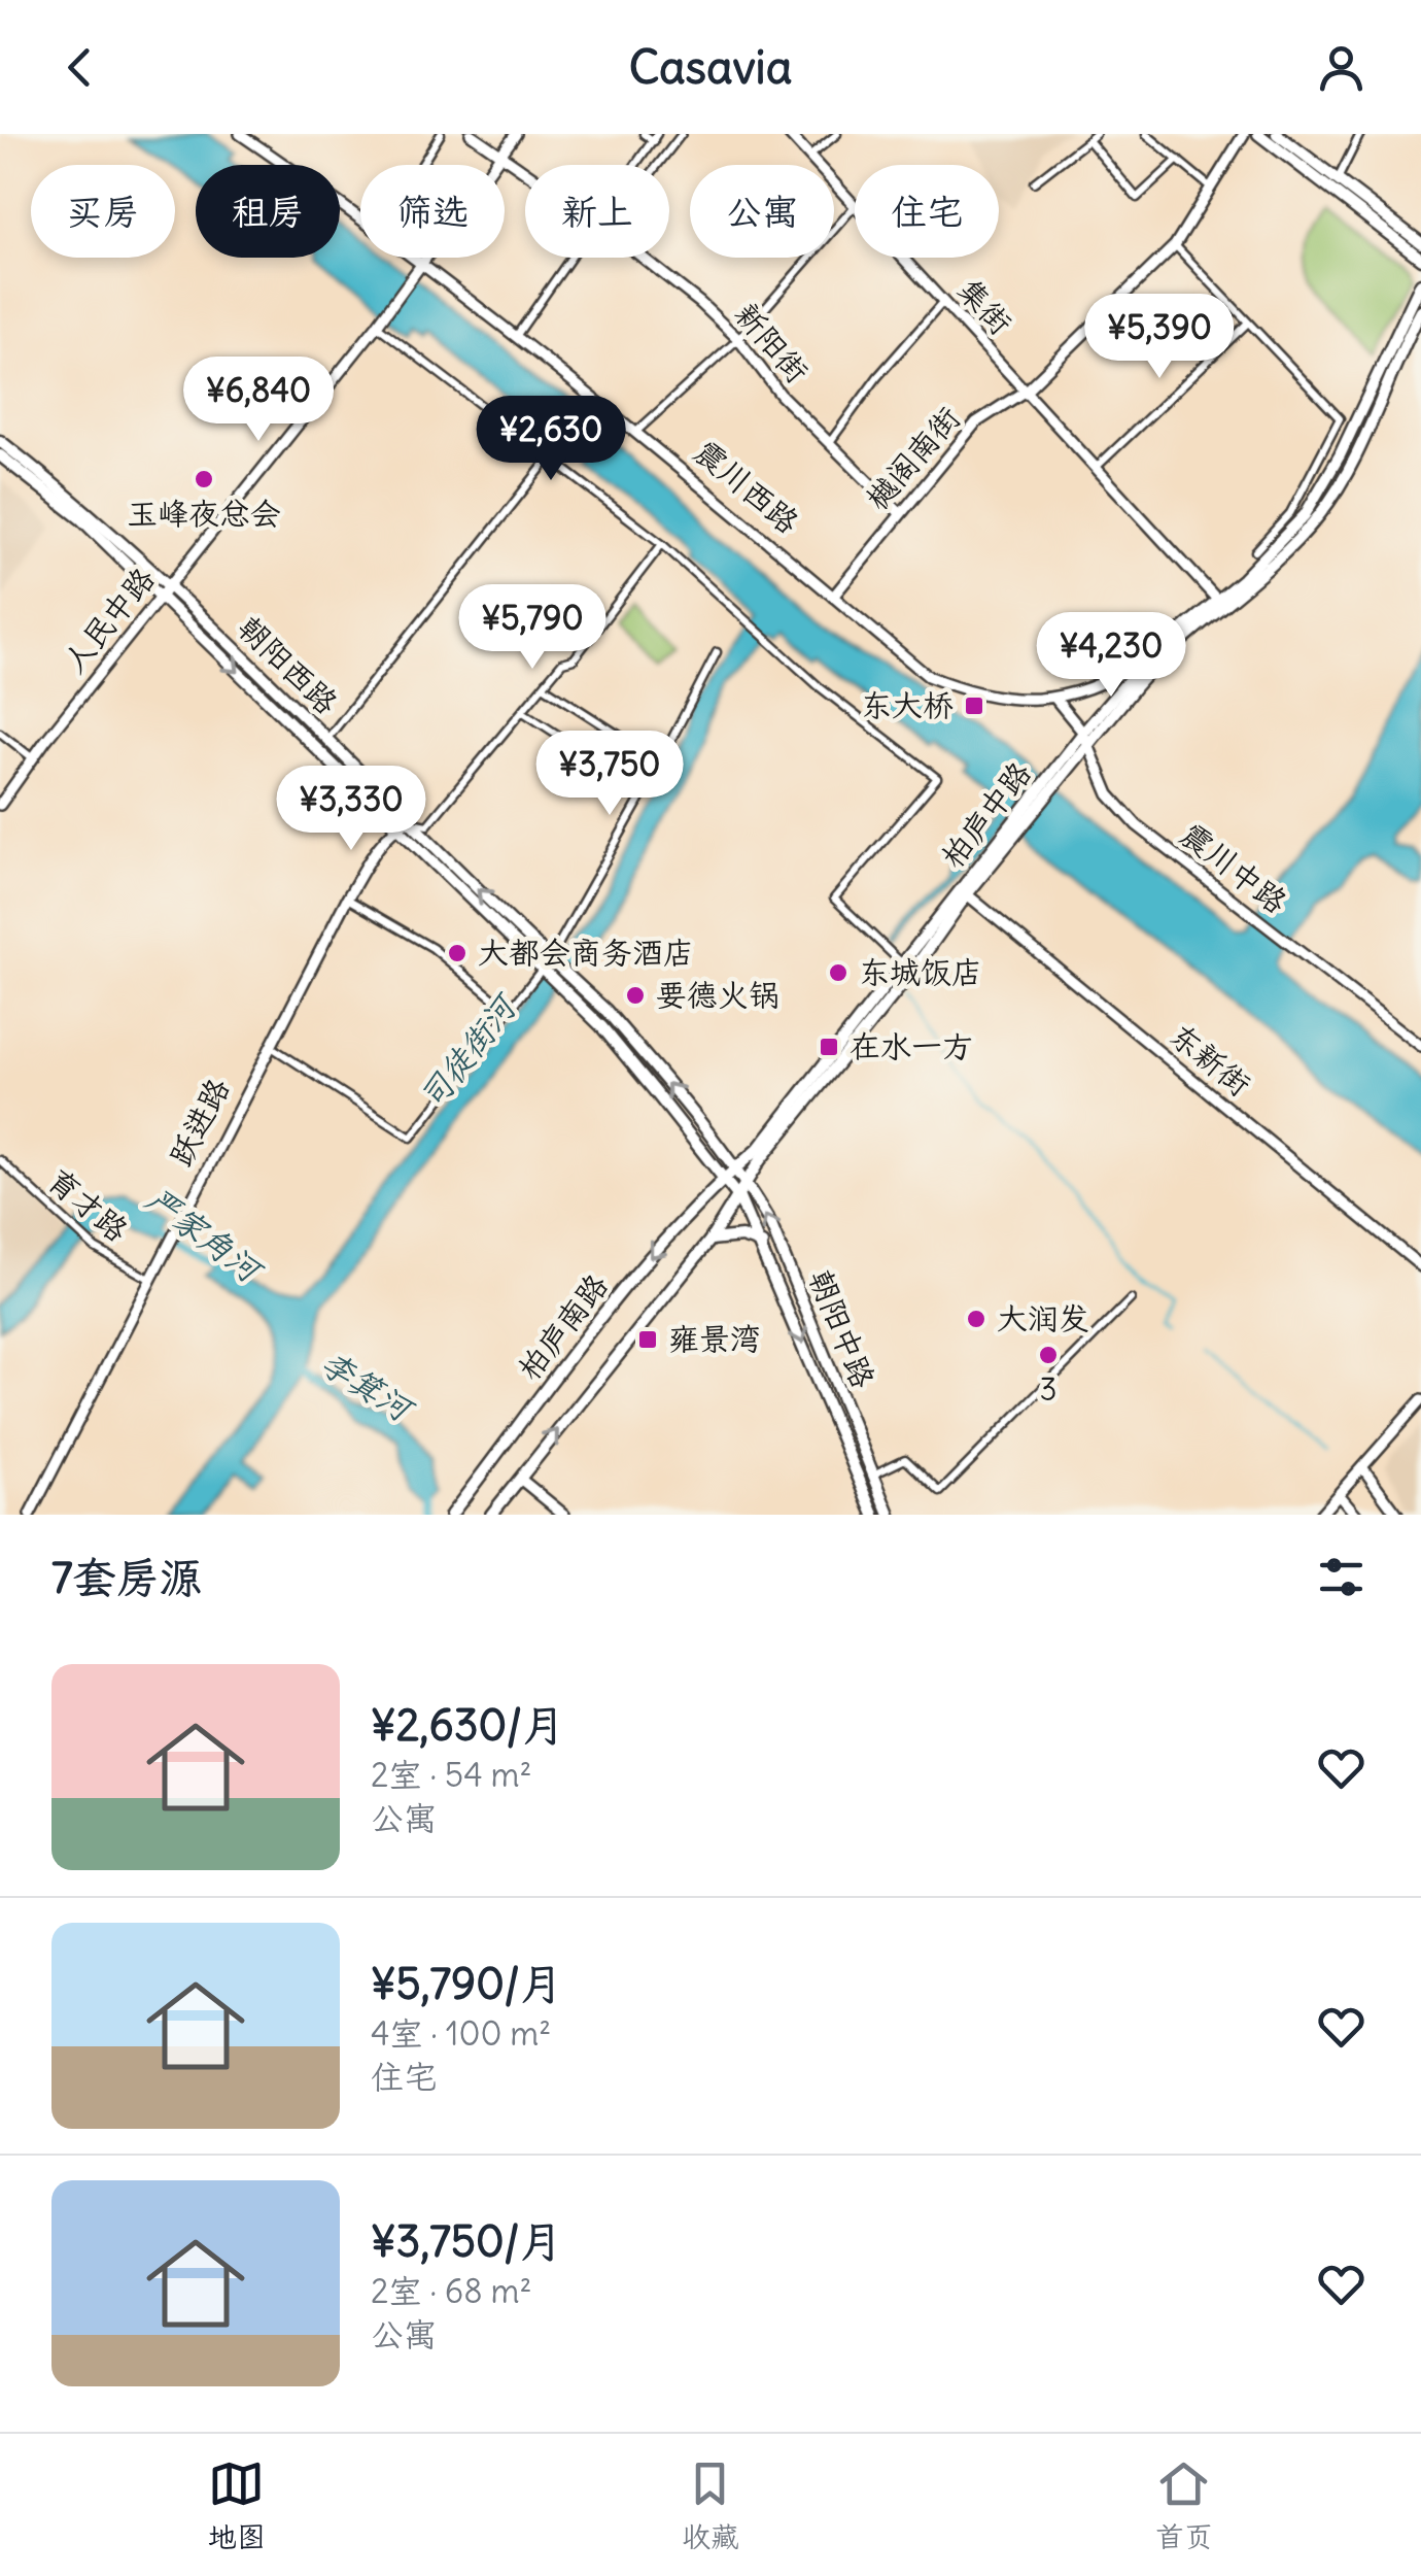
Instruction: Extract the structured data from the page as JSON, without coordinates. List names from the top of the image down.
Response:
{
  "streets": {
    "main road": [
      "朝阳西路",
      "柏庐中路",
      "柏庐南路",
      "朝阳中路"
    ],
    "street": [
      "集街",
      "新阳街",
      "樾阁南街",
      "震川西路",
      "人民中路",
      "震川中路",
      "东新街",
      "跃进路",
      "育才路"
    ]
  },
  "crossings": [
    ["集街", "樾阁南街"],
    ["集街", "柏庐中路"],
    ["新阳街", "樾阁南街"],
    ["新阳街", "人民中路"],
    ["樾阁南街", "震川西路"],
    ["震川西路", "人民中路"],
    ["震川西路", "柏庐中路"],
    ["震川西路", "震川中路"],
    ["人民中路", "朝阳西路"],
    ["朝阳西路", "柏庐中路"],
    ["朝阳西路", "跃进路"],
    ["朝阳西路", "柏庐南路"],
    ["朝阳西路", "朝阳中路"],
    ["柏庐中路", "震川中路"],
    ["柏庐中路", "东新街"],
    ["柏庐中路", "柏庐南路"],
    ["柏庐中路", "朝阳中路"],
    ["跃进路", "育才路"],
    ["柏庐南路", "朝阳中路"]
  ],
  "water": ["司徒街河", "严家角河", "李箕河"],
  "places": {
    "other": [
      "玉峰夜总会",
      "大都会商务酒店",
      "东城饭店",
      "要德火锅",
      "大润发",
      "3"
    ],
    "transit": ["东大桥", "在水一方", "雍景湾"]
  },
  "page": {
    "header": "Casavia",
    "chip": [
      "买房",
      "租房",
      "筛选",
      "新上",
      "公寓",
      "住宅"
    ],
    "price": [
      "¥5,390",
      "¥6,840",
      "¥2,630",
      "¥5,790",
      "¥4,230",
      "¥3,750",
      "¥3,330"
    ],
    "heading": "7套房源",
    "list": [
      {
        "name": "¥2,630/月",
        "note": "2室 · 54 m² · 公寓"
      },
      {
        "name": "¥5,790/月",
        "note": "4室 · 100 m² · 住宅"
      },
      {
        "name": "¥3,750/月",
        "note": "2室 · 68 m² · 公寓"
      }
    ],
    "tabs": ["地图", "收藏", "首页"]
  }
}
